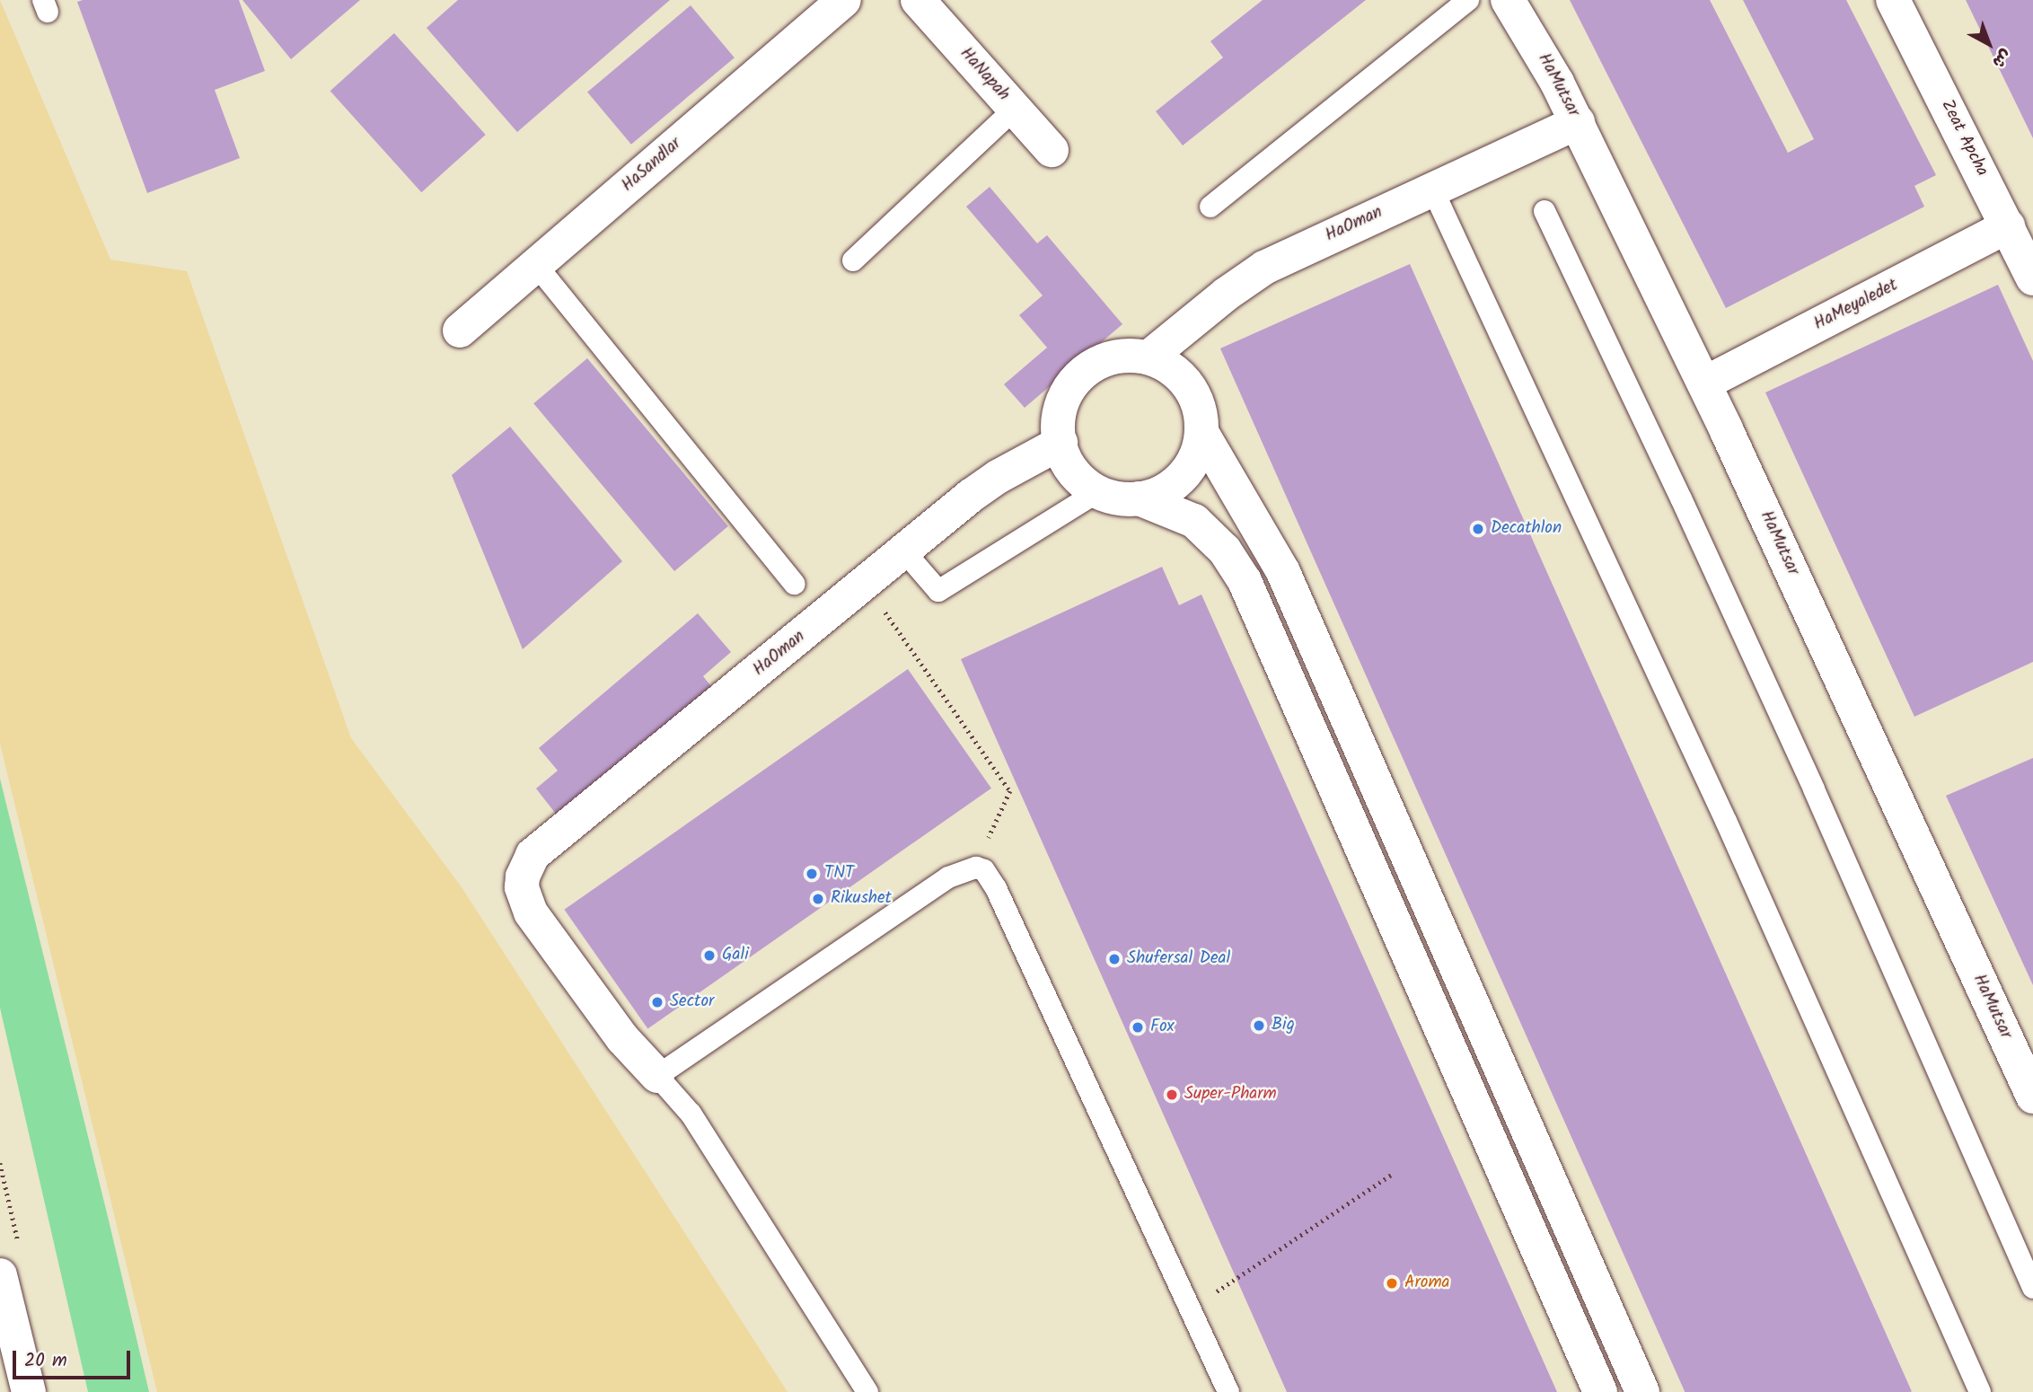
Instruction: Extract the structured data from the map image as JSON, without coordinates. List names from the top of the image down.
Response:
{
  "streets": {
    "main road": [
      "HaNapah",
      "HaMutsar",
      "Zeat Apcha",
      "HaSandlar",
      "HaOman",
      "HaMeyaledet"
    ]
  },
  "crossings": [
    ["HaMutsar", "HaOman"],
    ["HaMutsar", "HaMeyaledet"],
    ["Zeat Apcha", "HaMeyaledet"]
  ],
  "places": [
    "Decathlon",
    "TNT",
    "Rikushet",
    "Gali",
    "Shufersal Deal",
    "Sector",
    "Big",
    "Fox",
    "Super-Pharm",
    "Aroma"
  ],
  "scale_bar": "20 m",
  "north": "bottom right"
}
